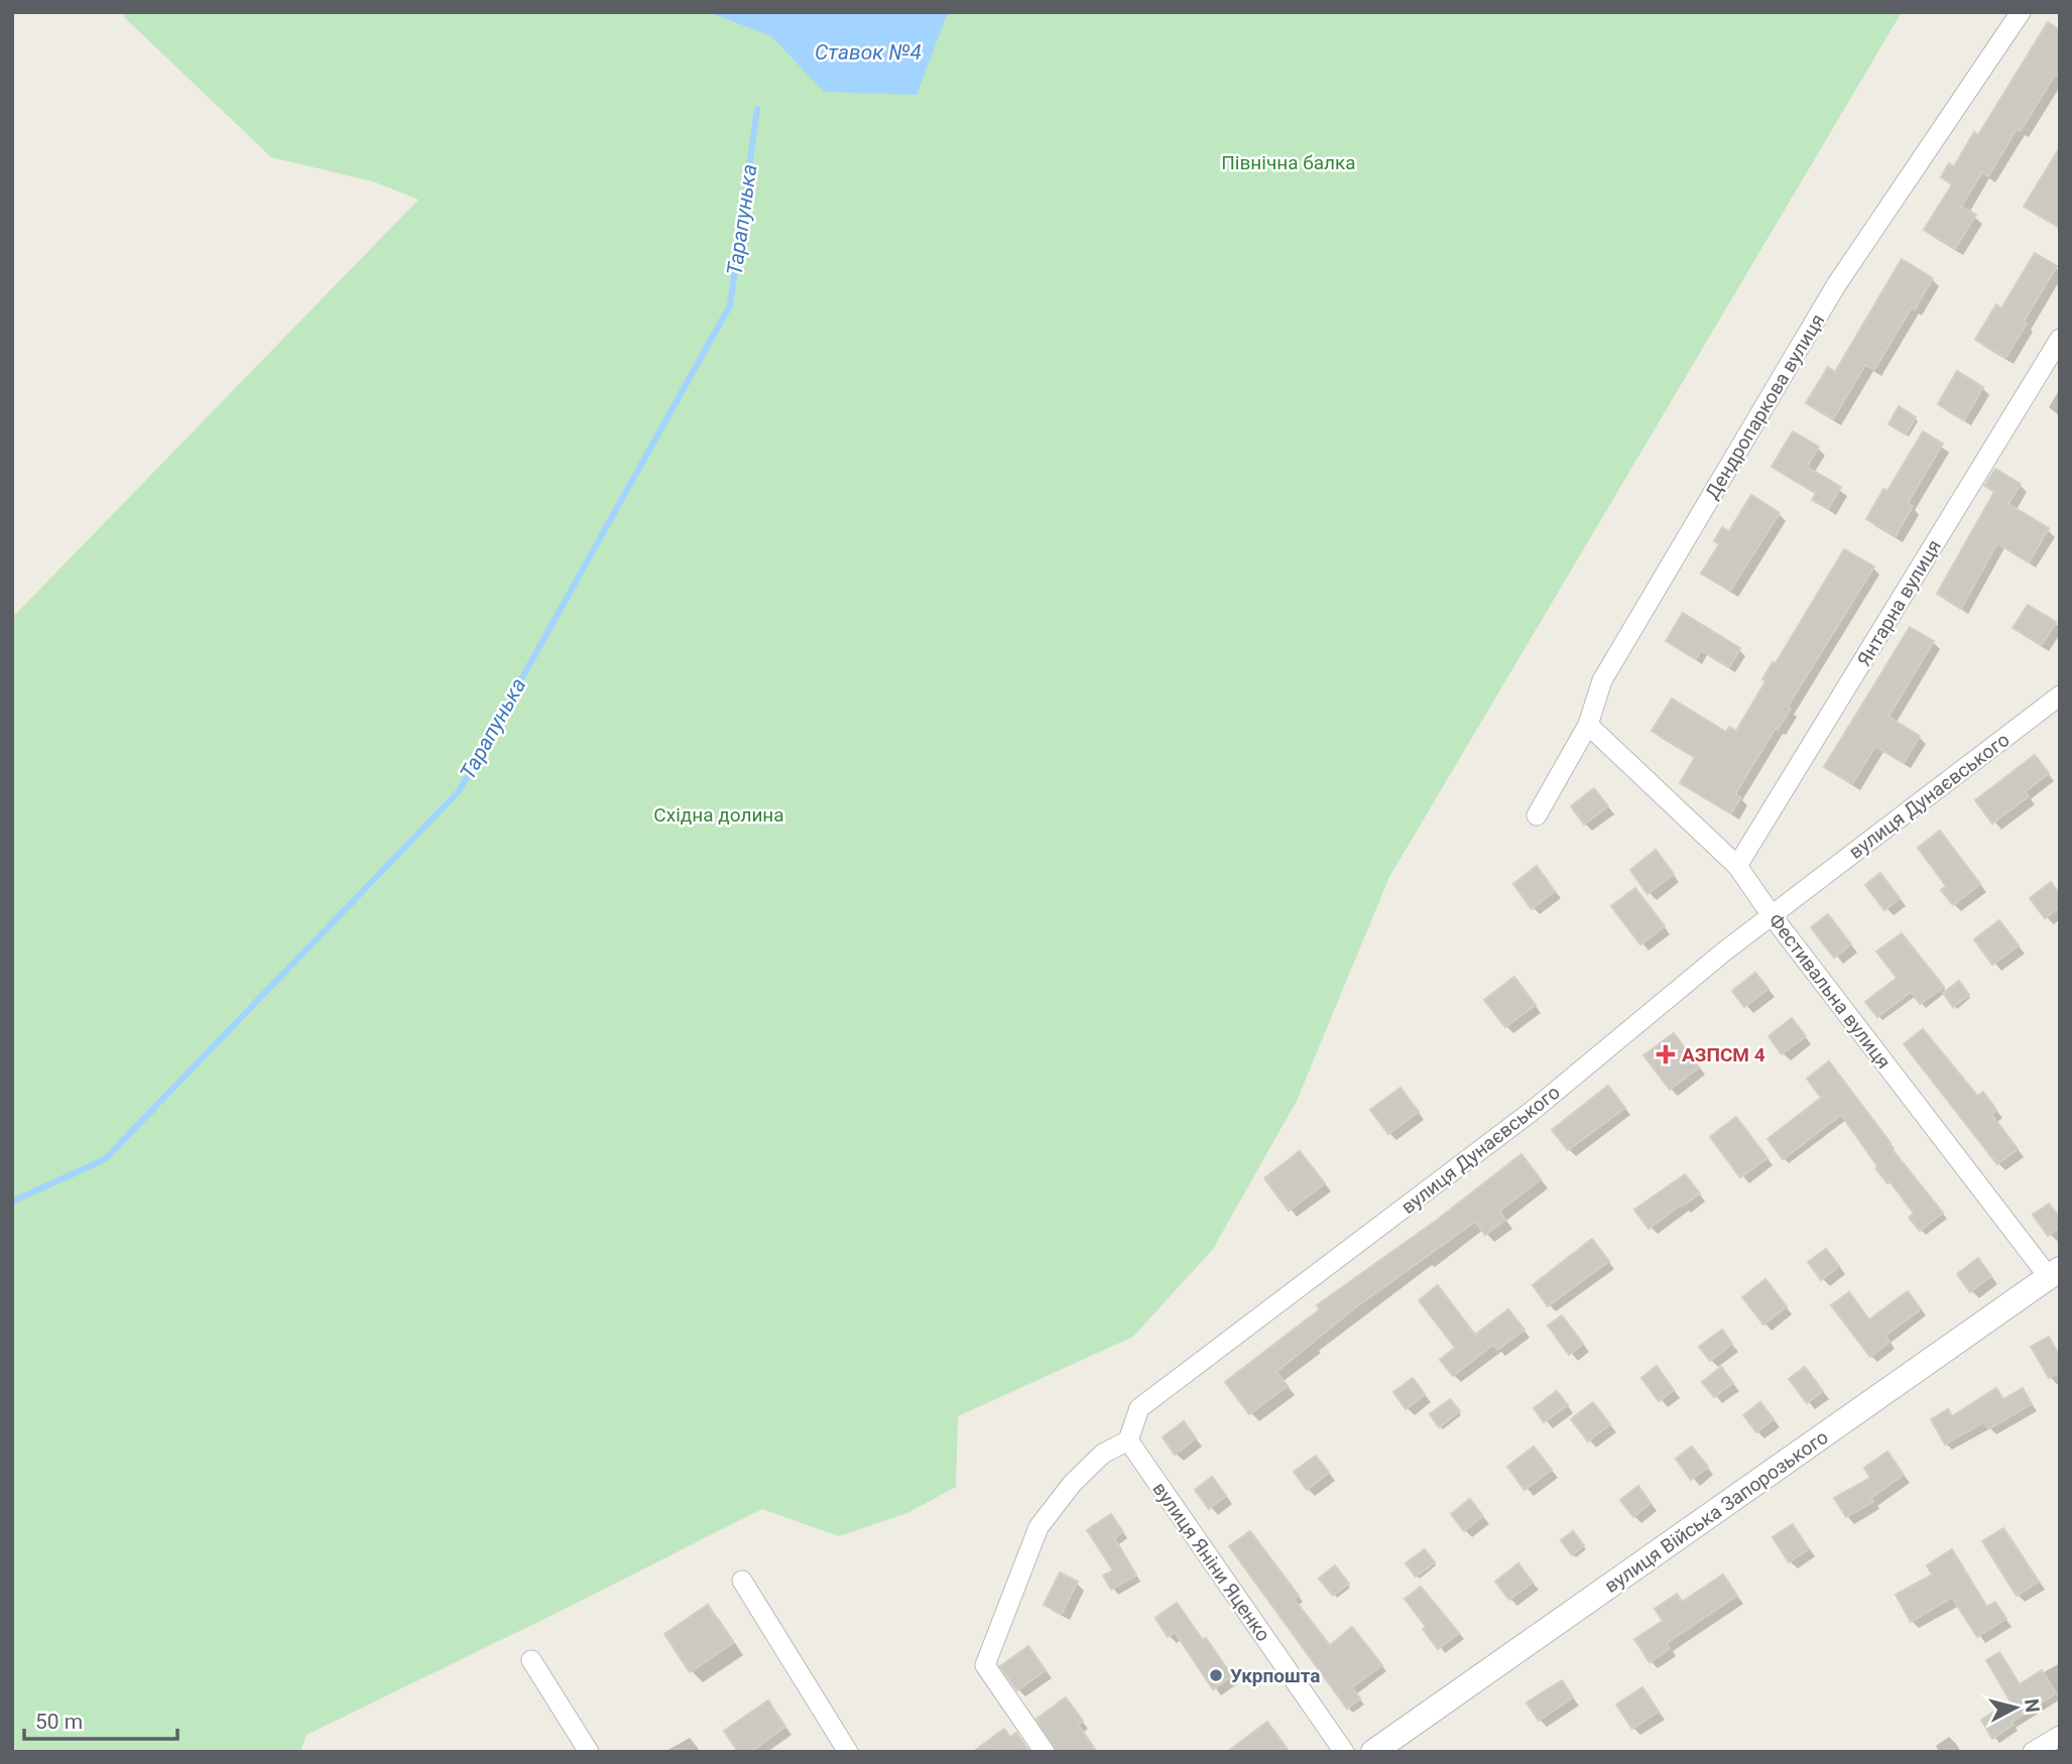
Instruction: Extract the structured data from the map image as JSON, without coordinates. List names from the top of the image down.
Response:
{
  "streets": {
    "street": [
      "Дендропаркова вулиця",
      "Янтарна вулиця",
      "вулиця Дунаєвського",
      "Фестивальна вулиця",
      "вулиця Війська Запорозького",
      "вулиця Яніни Яценко"
    ]
  },
  "crossings": [
    ["Дендропаркова вулиця", "Фестивальна вулиця"],
    ["Янтарна вулиця", "Фестивальна вулиця"],
    ["вулиця Дунаєвського", "Фестивальна вулиця"],
    ["вулиця Дунаєвського", "вулиця Яніни Яценко"],
    ["Фестивальна вулиця", "вулиця Війська Запорозького"]
  ],
  "water": ["Ставок №4", "Тарапунька"],
  "parks": ["Північна балка", "Східна долина"],
  "places": {
    "health": ["АЗПСМ 4"],
    "other": ["Укрпошта"]
  },
  "scale_bar": "50 m",
  "north": "right"
}
